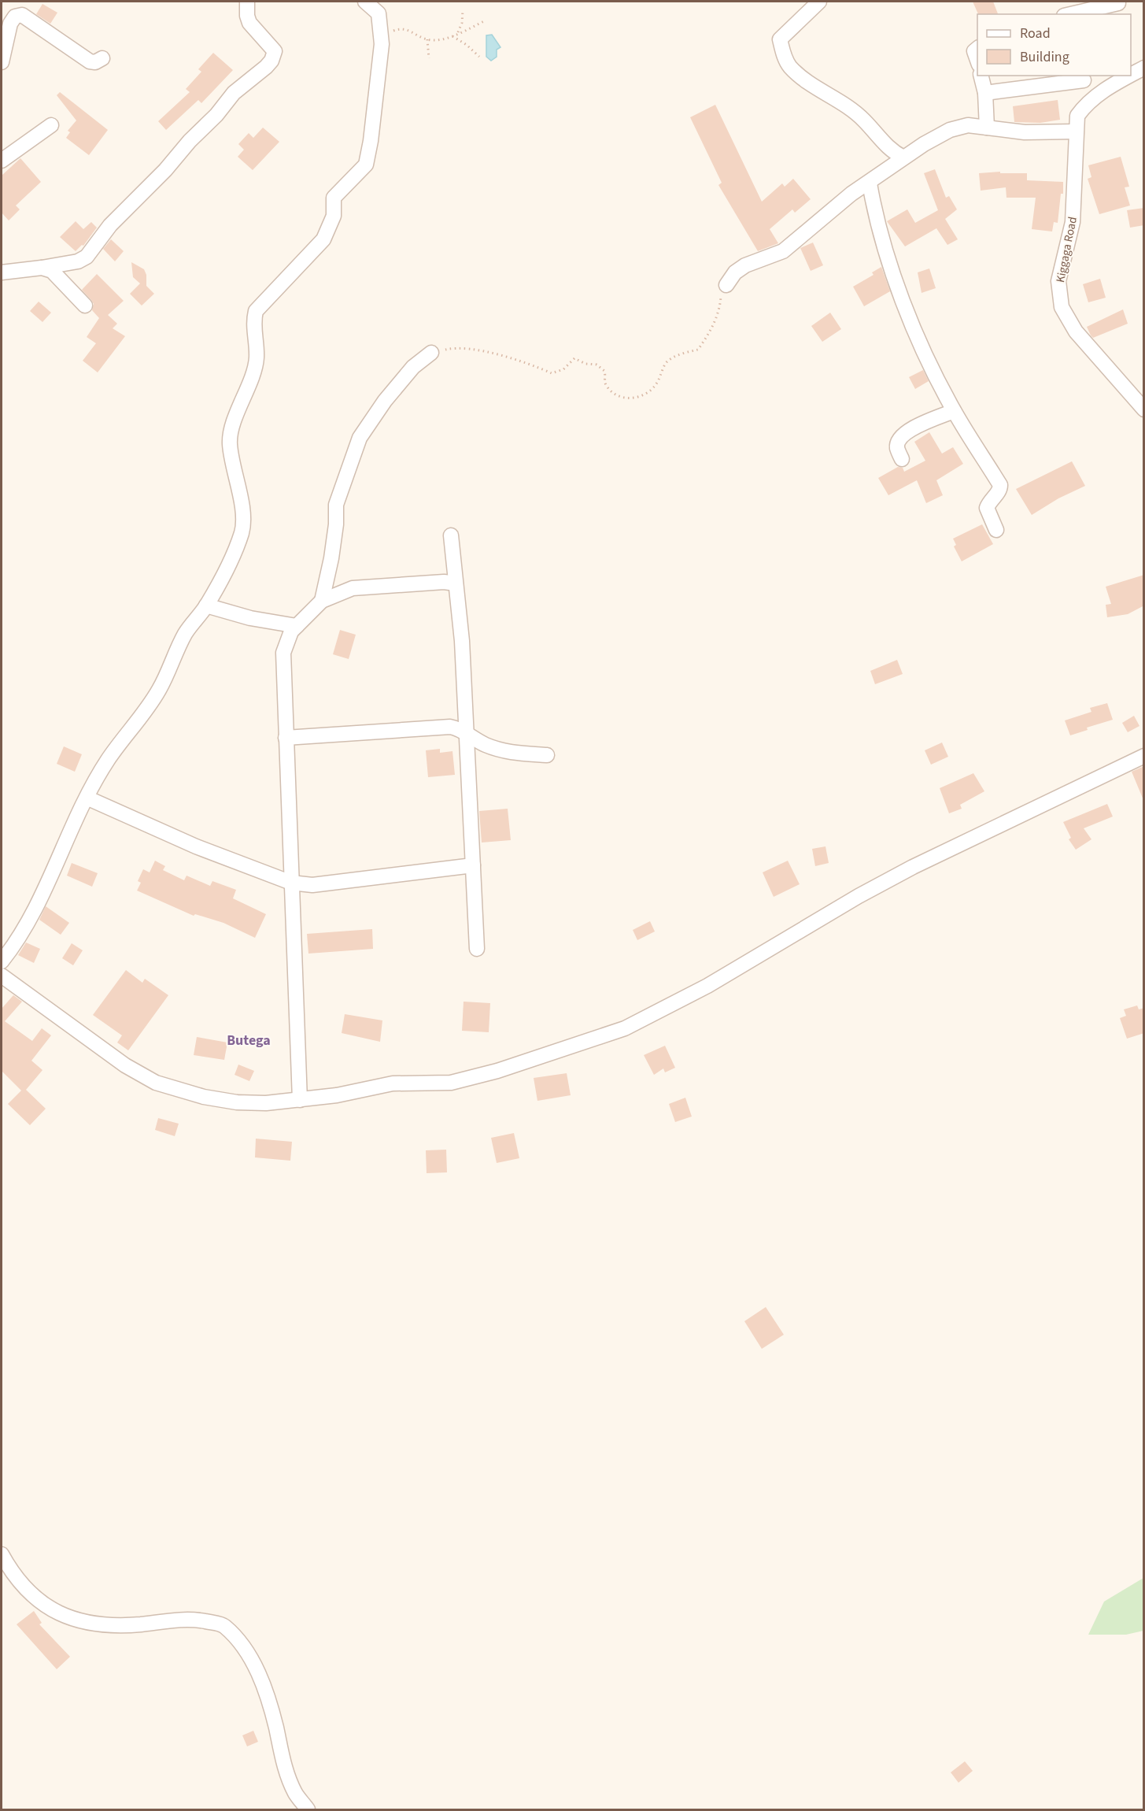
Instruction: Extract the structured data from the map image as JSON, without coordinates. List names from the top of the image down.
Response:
{
  "streets": {
    "street": ["Kiggaga Road"]
  },
  "districts": ["Butega"],
  "legend": ["Road", "Building"]
}
